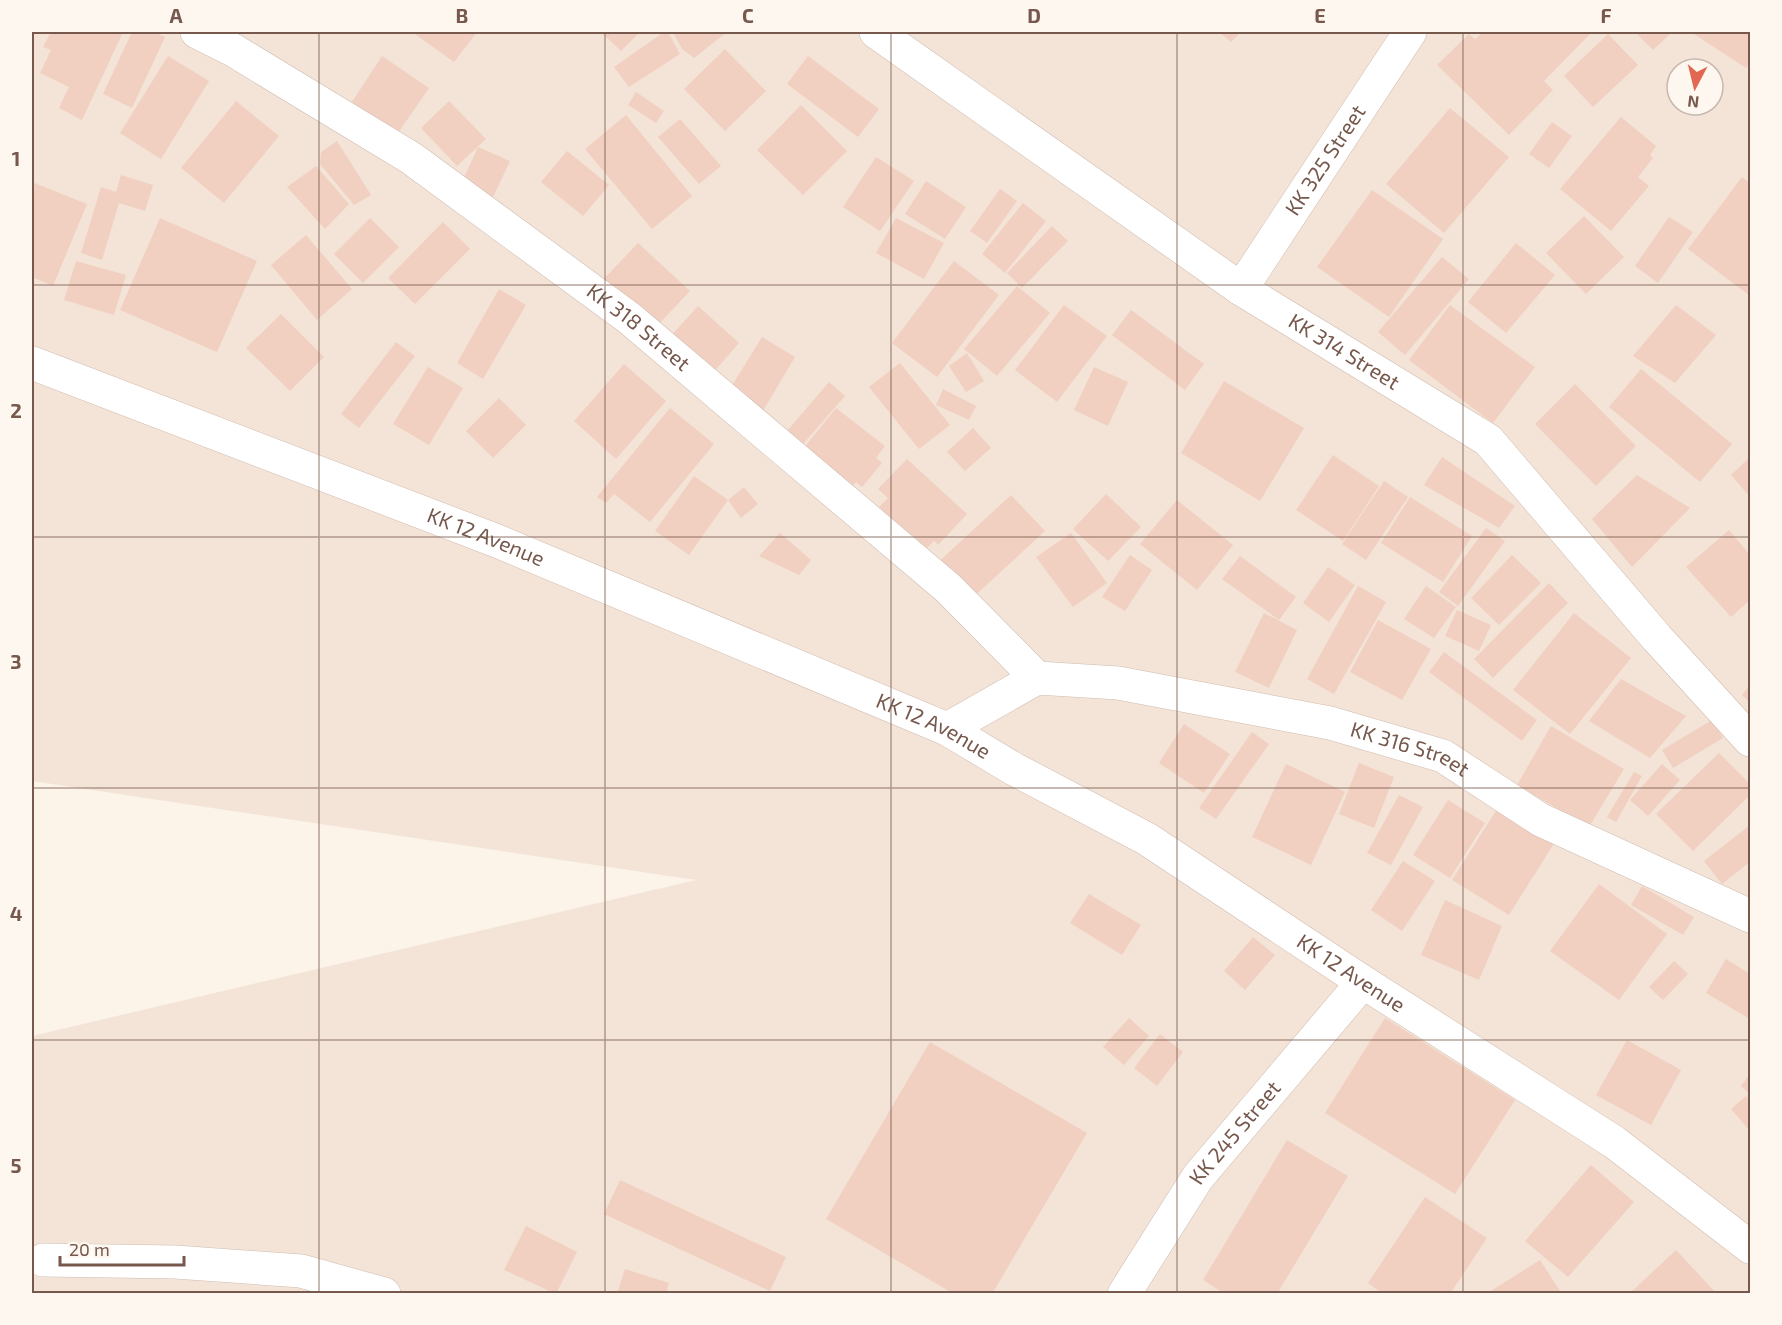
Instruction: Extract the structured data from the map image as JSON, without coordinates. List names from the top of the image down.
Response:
{
  "streets": {
    "street": [
      "KK 325 Street",
      "KK 318 Street",
      "KK 314 Street",
      "KK 12 Avenue",
      "KK 316 Street",
      "KK 245 Street"
    ]
  },
  "crossings": [
    ["KK 325 Street", "KK 314 Street"],
    ["KK 318 Street", "KK 316 Street"],
    ["KK 12 Avenue", "KK 245 Street"]
  ],
  "scale_bar": "20 m",
  "north": "bottom",
  "grid": {
    "columns": [
      "A",
      "B",
      "C",
      "D",
      "E",
      "F"
    ],
    "rows": [
      "1",
      "2",
      "3",
      "4",
      "5"
    ]
  }
}
